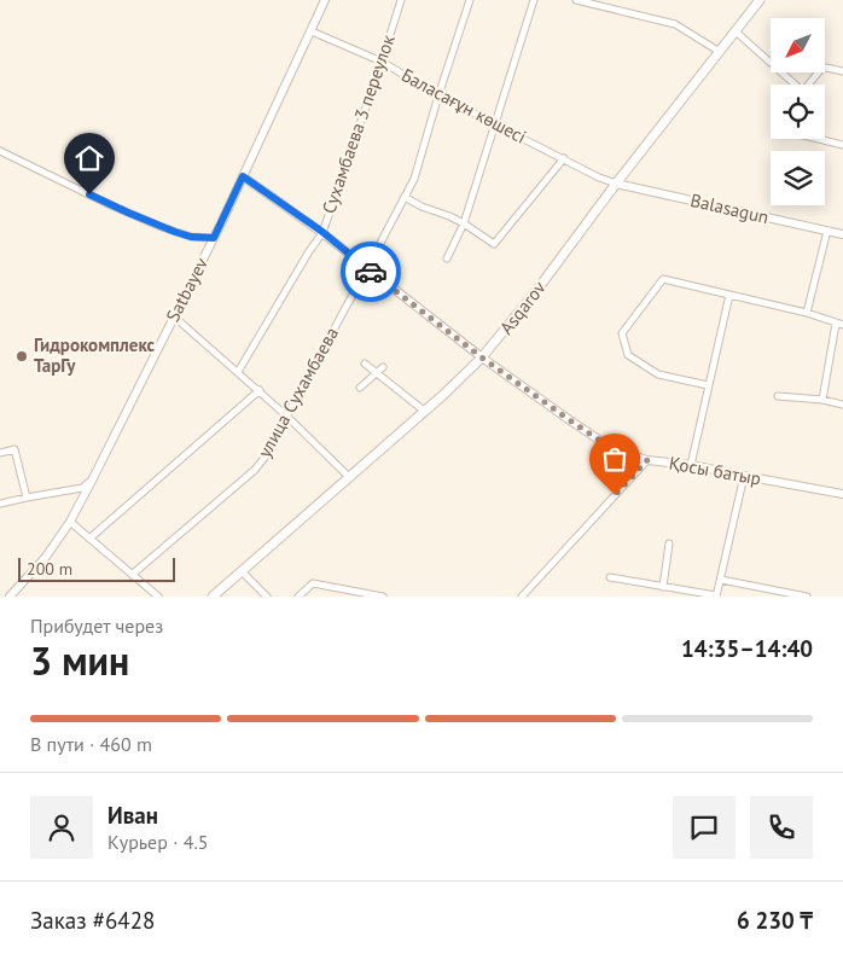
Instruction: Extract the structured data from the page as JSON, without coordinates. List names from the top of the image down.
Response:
{
  "streets": {
    "main road": ["Asqarov"],
    "street": [
      "Баласағұн көшесі",
      "Сухамбаева 3 переулок",
      "Balasagun",
      "Satbayev",
      "улица Сухамбаева",
      "Қосы батыр"
    ]
  },
  "crossings": [
    ["Баласағұн көшесі", "Сухамбаева 3 переулок"],
    ["Баласағұн көшесі", "Balasagun"],
    ["Баласағұн көшесі", "Satbayev"],
    ["Баласағұн көшесі", "Asqarov"],
    ["Баласағұн көшесі", "улица Сухамбаева"],
    ["Сухамбаева 3 переулок", "Қосы батыр"],
    ["Balasagun", "Asqarov"],
    ["Satbayev", "Қосы батыр"],
    ["Asqarov", "Қосы батыр"],
    ["улица Сухамбаева", "Қосы батыр"]
  ],
  "places": ["Гидрокомплекс ТарГу"],
  "scale_bar": "200 m",
  "north": "bottom left",
  "page": {
    "scale": "200 m",
    "heading": ["3 мин", "Прибудет через", "14:35–14:40"],
    "panel": [
      "Иван",
      "Курьер · 4.5",
      "Заказ #6428",
      "6 230 ₸"
    ],
    "bar": "В пути · 460 m"
  }
}
